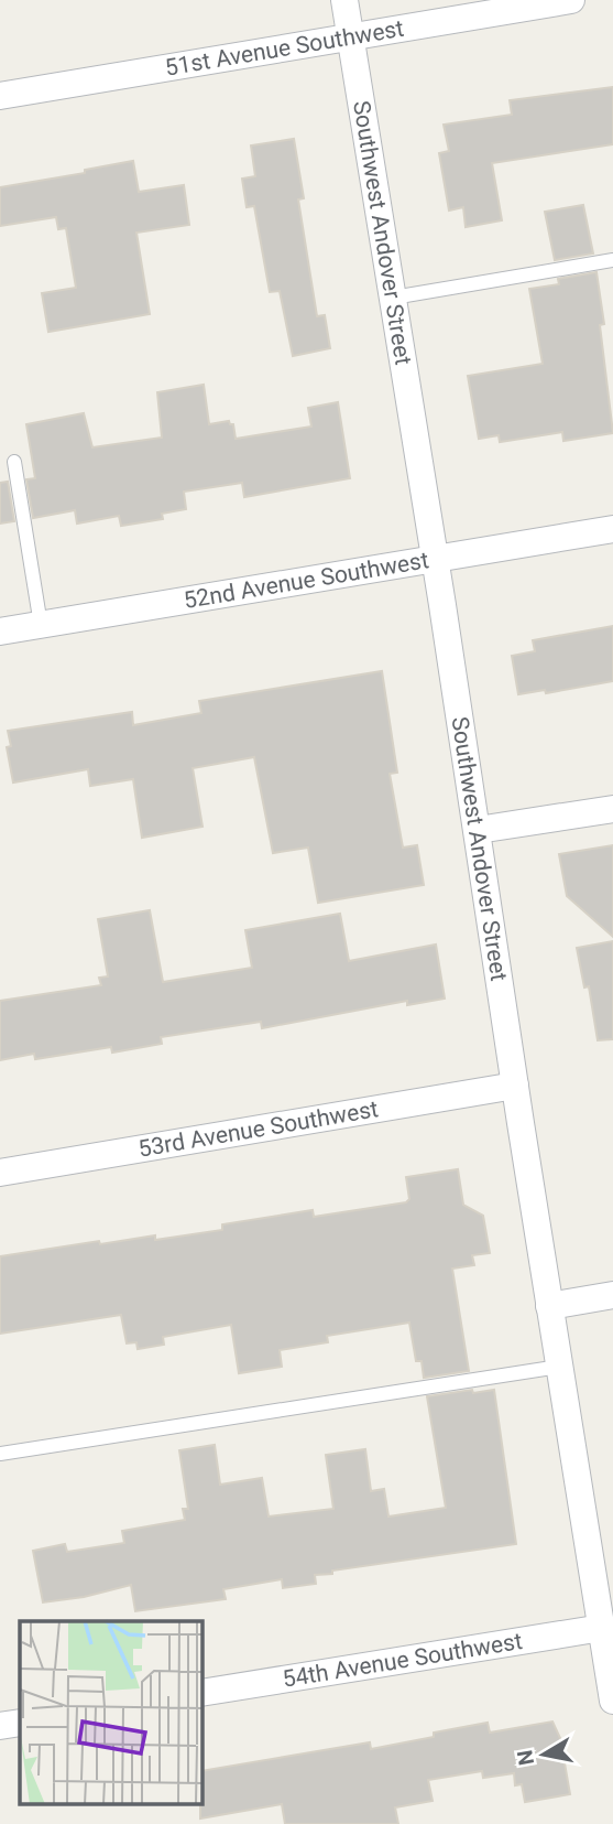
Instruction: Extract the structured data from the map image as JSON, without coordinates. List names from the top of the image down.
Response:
{
  "streets": {
    "street": [
      "51st Avenue Southwest",
      "Southwest Andover Street",
      "52nd Avenue Southwest",
      "53rd Avenue Southwest",
      "54th Avenue Southwest"
    ]
  },
  "crossings": [
    ["51st Avenue Southwest", "Southwest Andover Street"],
    ["Southwest Andover Street", "52nd Avenue Southwest"],
    ["Southwest Andover Street", "53rd Avenue Southwest"],
    ["Southwest Andover Street", "54th Avenue Southwest"]
  ],
  "north": "left"
}
